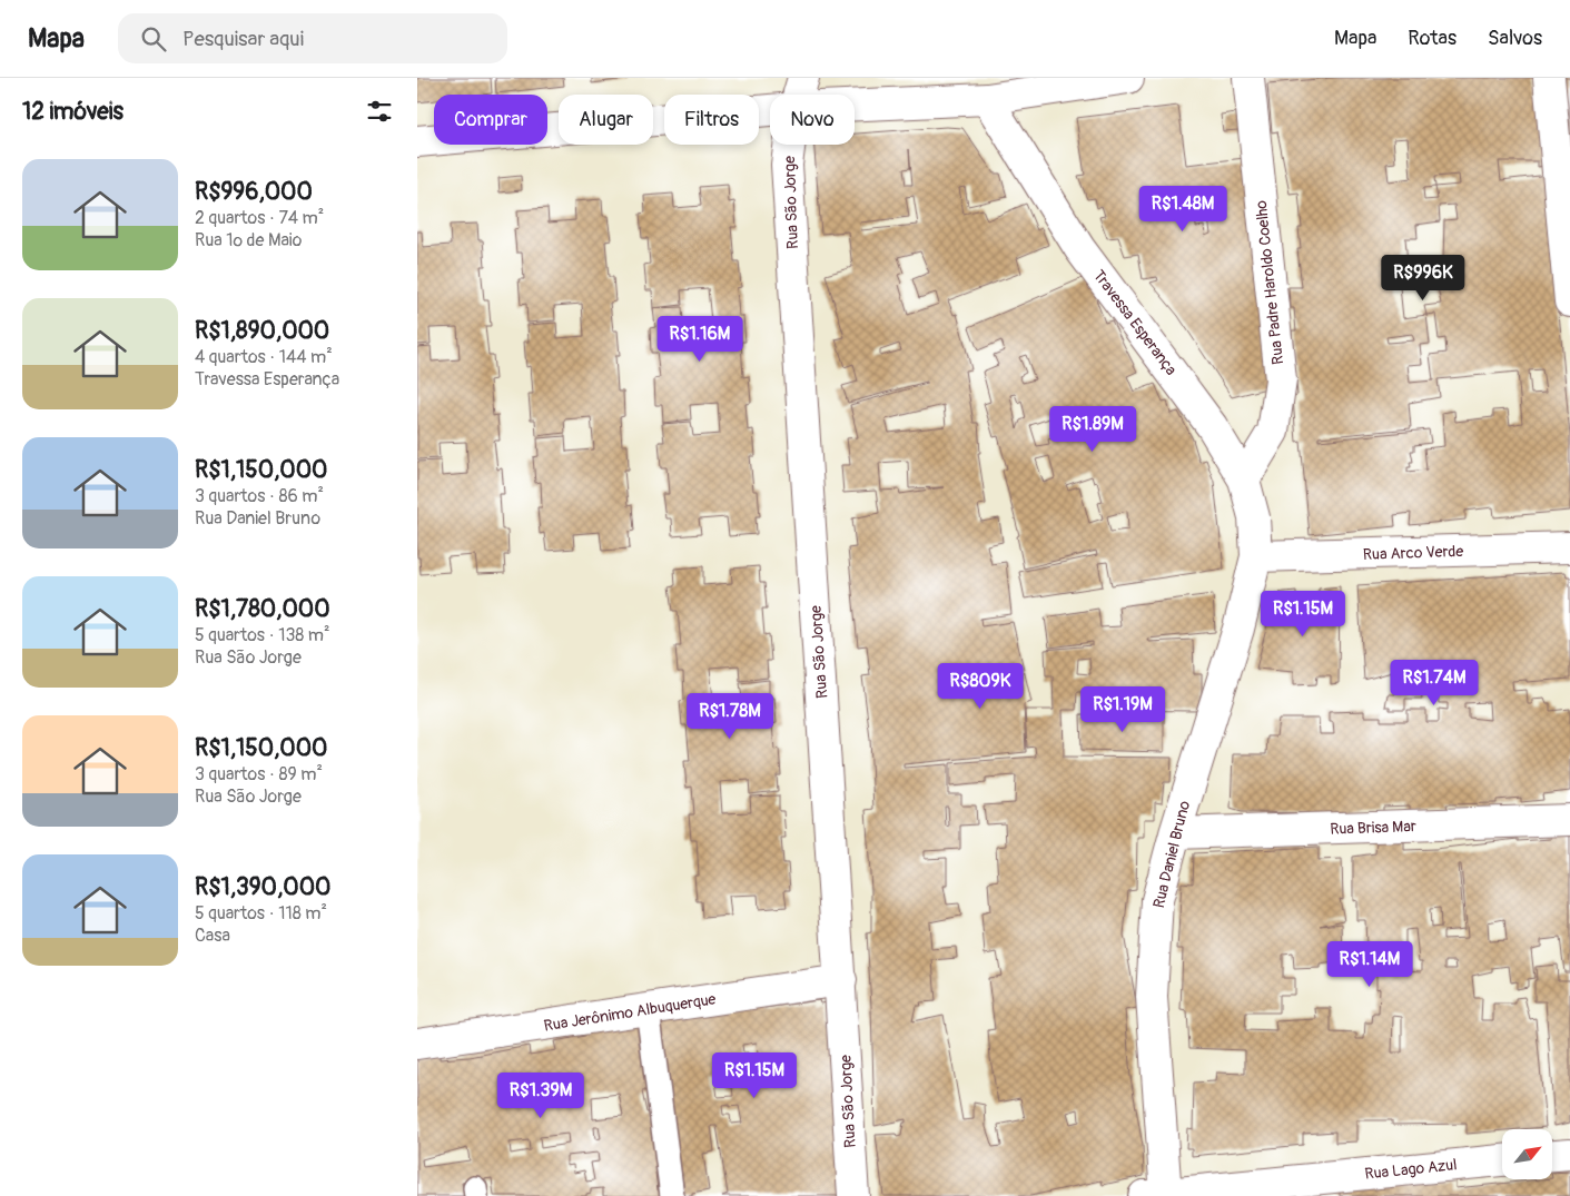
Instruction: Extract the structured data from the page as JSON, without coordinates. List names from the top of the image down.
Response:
{
  "streets": {
    "street": [
      "Rua São Jorge",
      "Rua Padre Haroldo Coelho",
      "Travessa Esperança",
      "Rua Arco Verde",
      "Rua Brisa Mar",
      "Rua Daniel Bruno",
      "Rua Jerônimo Albuquerque",
      "Rua Lago Azul"
    ]
  },
  "crossings": [
    ["Rua São Jorge", "Rua Jerônimo Albuquerque"],
    ["Rua Padre Haroldo Coelho", "Travessa Esperança"],
    ["Travessa Esperança", "Rua Arco Verde"],
    ["Travessa Esperança", "Rua Daniel Bruno"],
    ["Rua Arco Verde", "Rua Daniel Bruno"],
    ["Rua Brisa Mar", "Rua Daniel Bruno"],
    ["Rua Daniel Bruno", "Rua Lago Azul"]
  ],
  "north": "top right",
  "page": {
    "header": "Mapa",
    "search": "Pesquisar aqui",
    "nav": ["Mapa", "Rotas", "Salvos"],
    "heading": "12 imóveis",
    "chip": [
      "Comprar",
      "Alugar",
      "Filtros",
      "Novo"
    ],
    "list": [
      {
        "name": "R$996,000",
        "note": "2 quartos · 74 m² · Rua 1º de Maio"
      },
      {
        "name": "R$1,890,000",
        "note": "4 quartos · 144 m² · Travessa Esperança"
      },
      {
        "name": "R$1,150,000",
        "note": "3 quartos · 86 m² · Rua Daniel Bruno"
      },
      {
        "name": "R$1,780,000",
        "note": "5 quartos · 138 m² · Rua São Jorge"
      },
      {
        "name": "R$1,150,000",
        "note": "3 quartos · 89 m² · Rua São Jorge"
      },
      {
        "name": "R$1,390,000",
        "note": "5 quartos · 118 m² · Casa"
      }
    ],
    "price": [
      "R$1.48M",
      "R$996K",
      "R$1.16M",
      "R$1.89M",
      "R$1.15M",
      "R$1.74M",
      "R$809K",
      "R$1.19M",
      "R$1.78M",
      "R$1.14M",
      "R$1.15M",
      "R$1.39M"
    ]
  }
}
